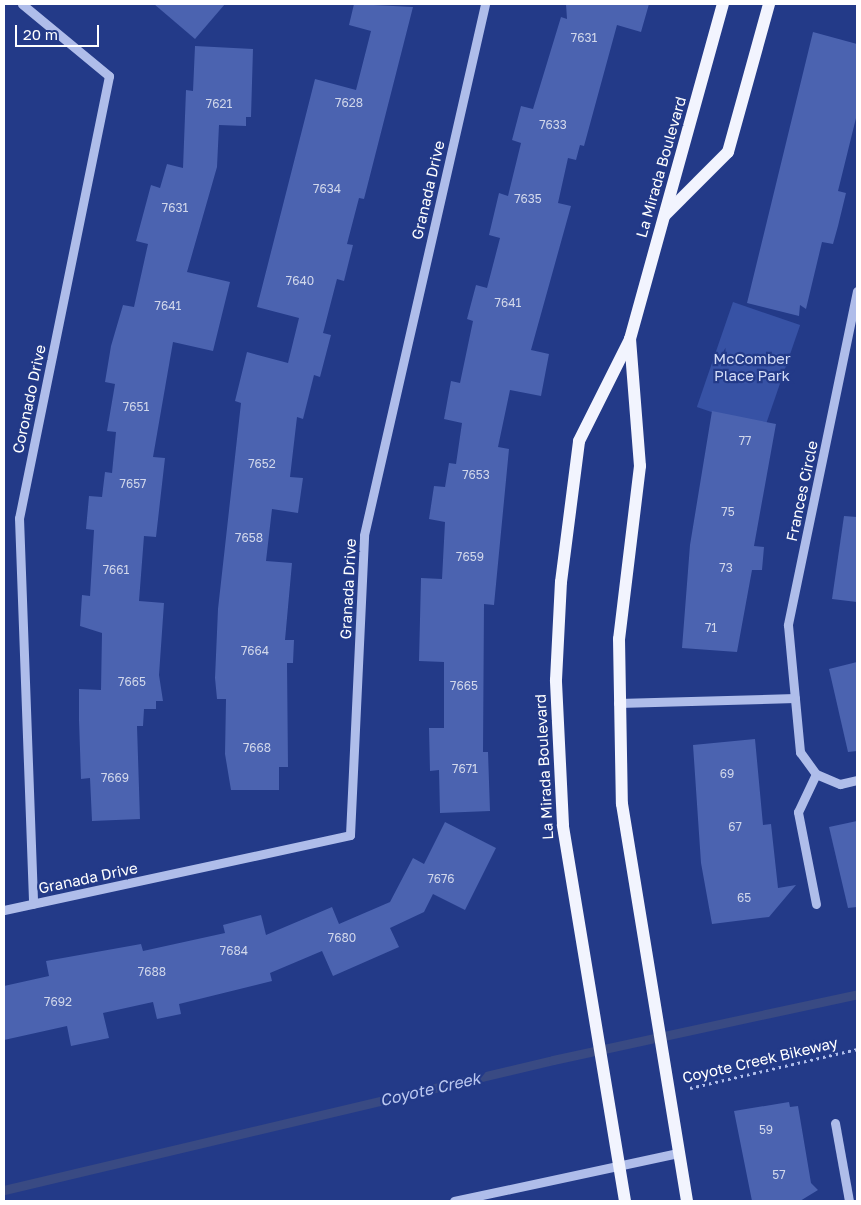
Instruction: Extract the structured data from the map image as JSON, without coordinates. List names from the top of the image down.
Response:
{
  "streets": {
    "main road": ["La Mirada Boulevard"],
    "street": ["Granada Drive", "Coronado Drive", "Frances Circle"],
    "path": ["Coyote Creek Bikeway"]
  },
  "crossings": [
    ["La Mirada Boulevard", "Coyote Creek Bikeway"],
    ["Granada Drive", "Coronado Drive"]
  ],
  "water": ["Coyote Creek"],
  "parks": ["McComber Place Park"],
  "house_numbers": [
    "7631",
    "7628",
    "7621",
    "7633",
    "7634",
    "7635",
    "7631",
    "7640",
    "7641",
    "7641",
    "7651",
    "77",
    "7652",
    "7653",
    "7657",
    "75",
    "7658",
    "7659",
    "73",
    "7661",
    "71",
    "7664",
    "7665",
    "7665",
    "7668",
    "7671",
    "69",
    "7669",
    "67",
    "7676",
    "65",
    "7680",
    "7684",
    "7688",
    "7692",
    "59",
    "57"
  ],
  "scale_bar": "20 m"
}
